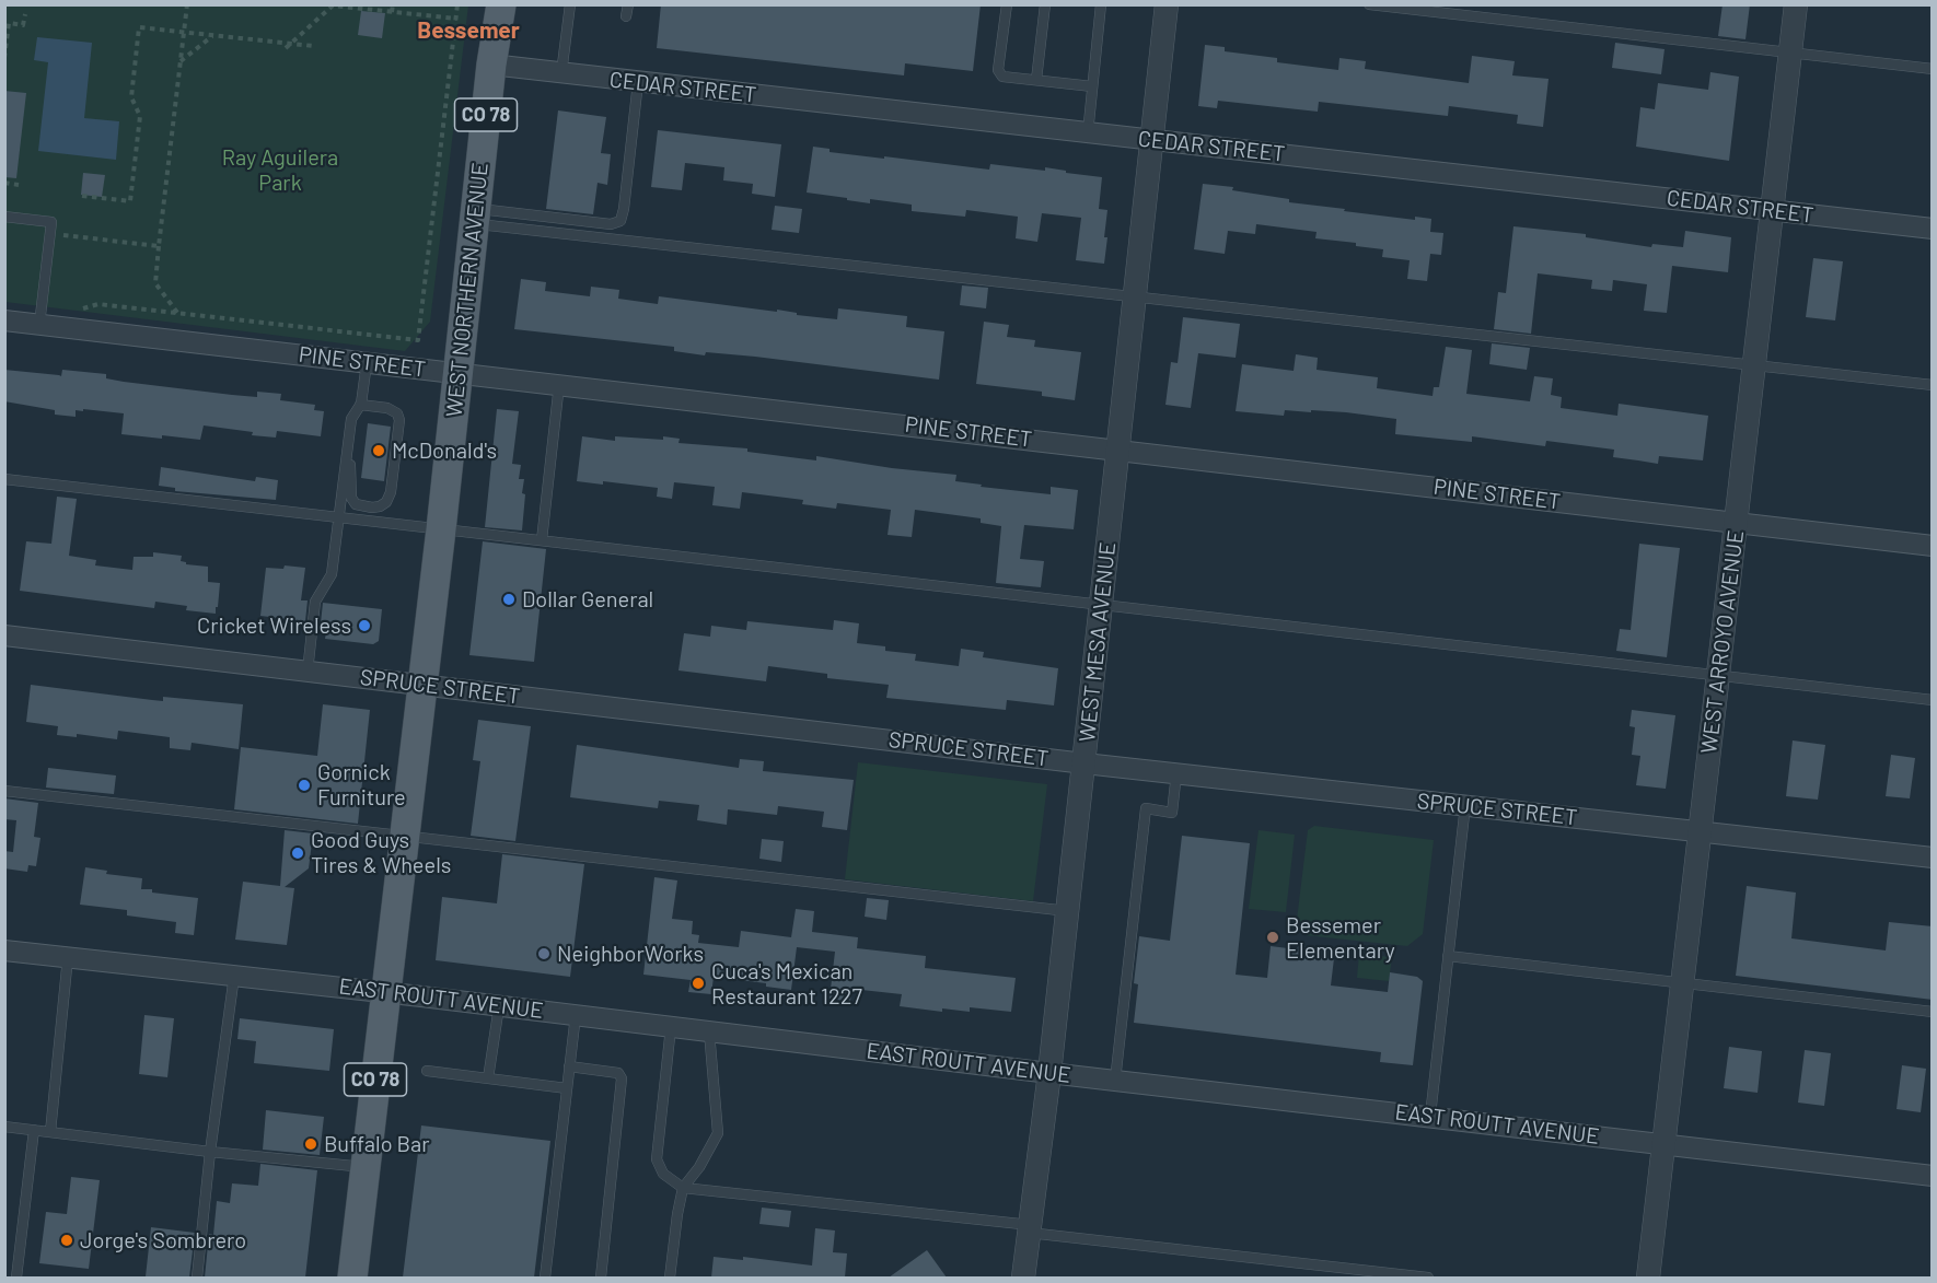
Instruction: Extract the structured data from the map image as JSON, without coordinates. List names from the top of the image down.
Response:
{
  "streets": {
    "main road": ["CO 78", "WEST NORTHERN AVENUE"],
    "street": [
      "CEDAR STREET",
      "PINE STREET",
      "WEST MESA AVENUE",
      "WEST ARROYO AVENUE",
      "SPRUCE STREET",
      "EAST ROUTT AVENUE"
    ]
  },
  "crossings": [
    ["CEDAR STREET", "WEST NORTHERN AVENUE"],
    ["CEDAR STREET", "WEST MESA AVENUE"],
    ["CEDAR STREET", "WEST ARROYO AVENUE"],
    ["WEST NORTHERN AVENUE", "PINE STREET"],
    ["WEST NORTHERN AVENUE", "SPRUCE STREET"],
    ["WEST NORTHERN AVENUE", "EAST ROUTT AVENUE"],
    ["PINE STREET", "WEST MESA AVENUE"],
    ["PINE STREET", "WEST ARROYO AVENUE"],
    ["WEST MESA AVENUE", "SPRUCE STREET"],
    ["WEST MESA AVENUE", "EAST ROUTT AVENUE"],
    ["WEST ARROYO AVENUE", "SPRUCE STREET"],
    ["WEST ARROYO AVENUE", "EAST ROUTT AVENUE"]
  ],
  "districts": ["Bessemer"],
  "parks": ["Ray Aguilera Park"],
  "places": [
    "McDonald's",
    "Dollar General",
    "Cricket Wireless",
    "Gornick Furniture",
    "Good Guys Tires & Wheels",
    "Bessemer Elementary",
    "NeighborWorks",
    "Cuca's Mexican Restaurant 1227",
    "Buffalo Bar",
    "Jorge's Sombrero"
  ]
}
